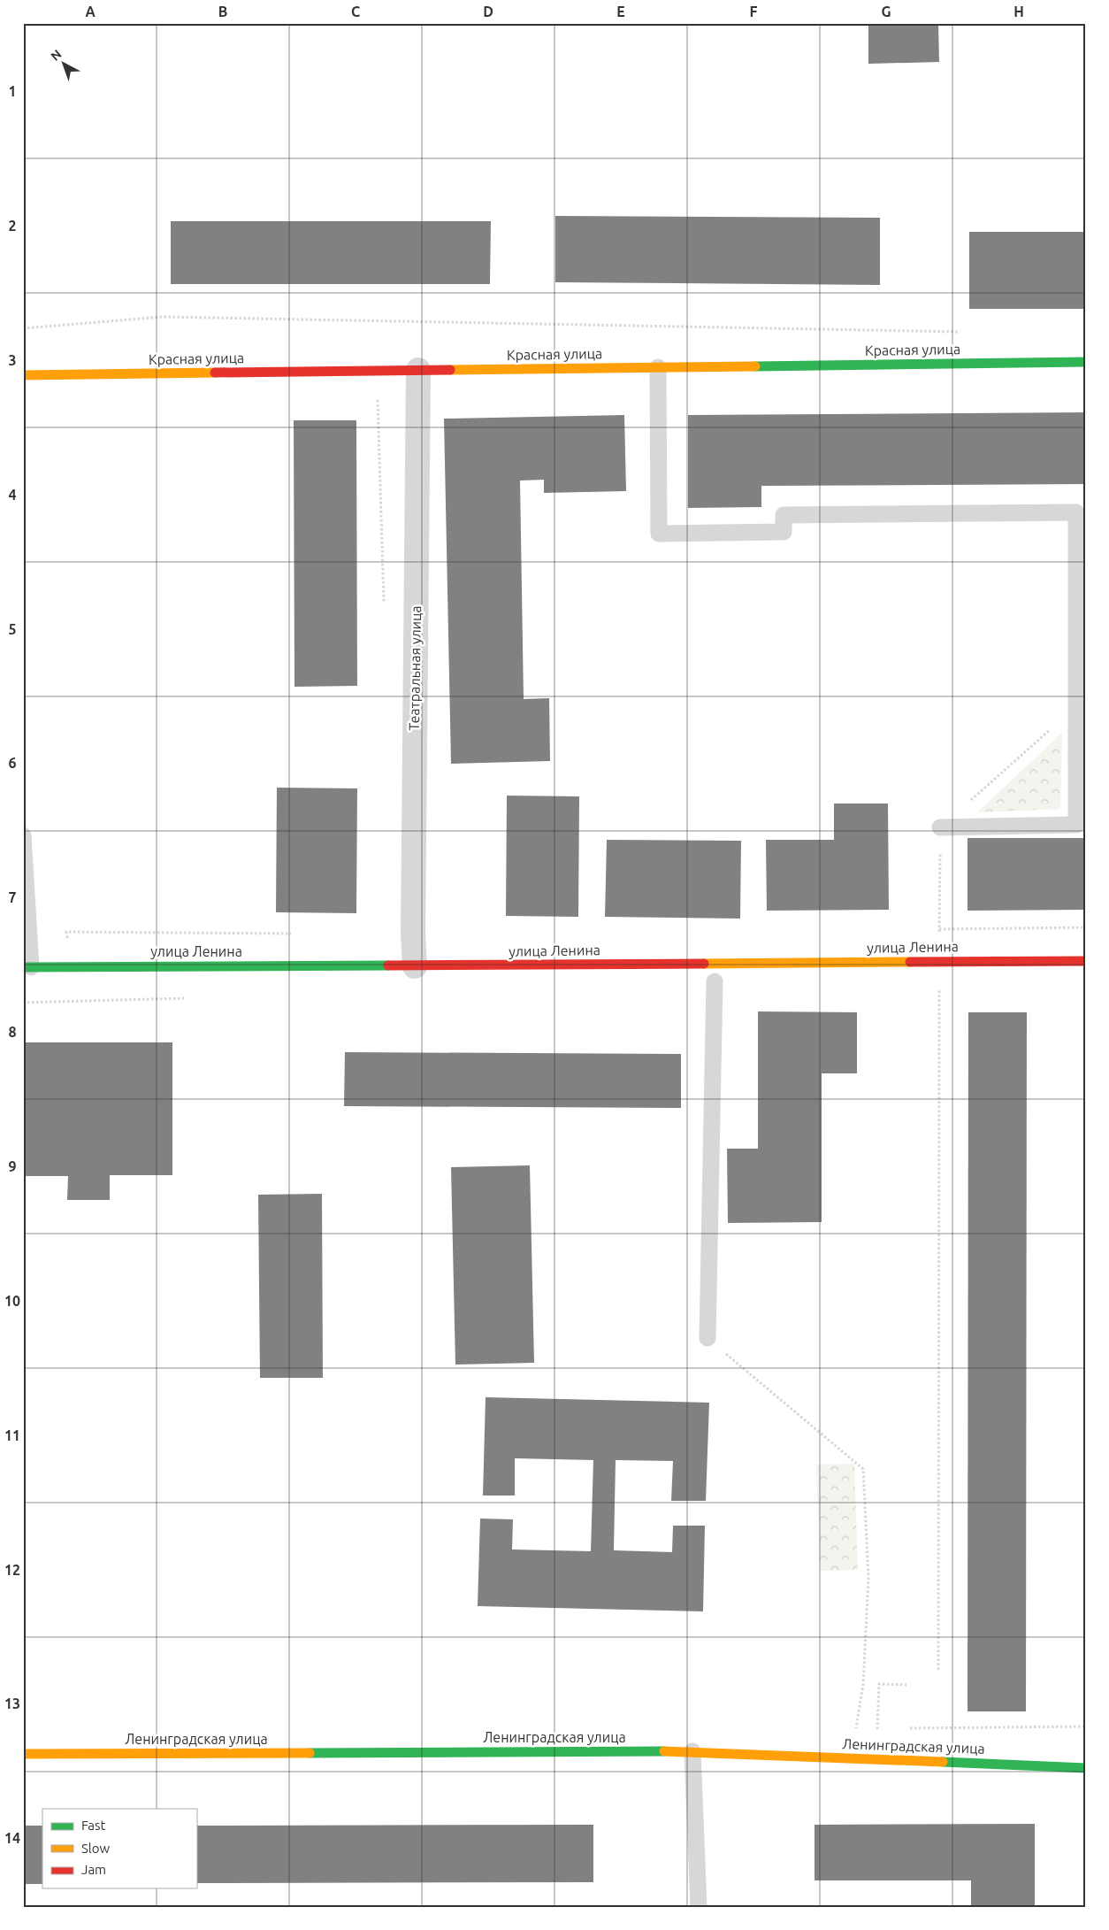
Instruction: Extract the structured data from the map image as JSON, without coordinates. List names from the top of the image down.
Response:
{
  "streets": {
    "street": [
      "Красная улица",
      "Театральная улица",
      "улица Ленина",
      "Ленинградская улица"
    ]
  },
  "crossings": [
    ["Красная улица", "Театральная улица"],
    ["Театральная улица", "улица Ленина"]
  ],
  "legend": ["Fast", "Slow", "Jam"],
  "north": "top left",
  "grid": {
    "columns": [
      "A",
      "B",
      "C",
      "D",
      "E",
      "F",
      "G",
      "H"
    ],
    "rows": [
      "1",
      "2",
      "3",
      "4",
      "5",
      "6",
      "7",
      "8",
      "9",
      "10",
      "11",
      "12",
      "13",
      "14"
    ]
  }
}
